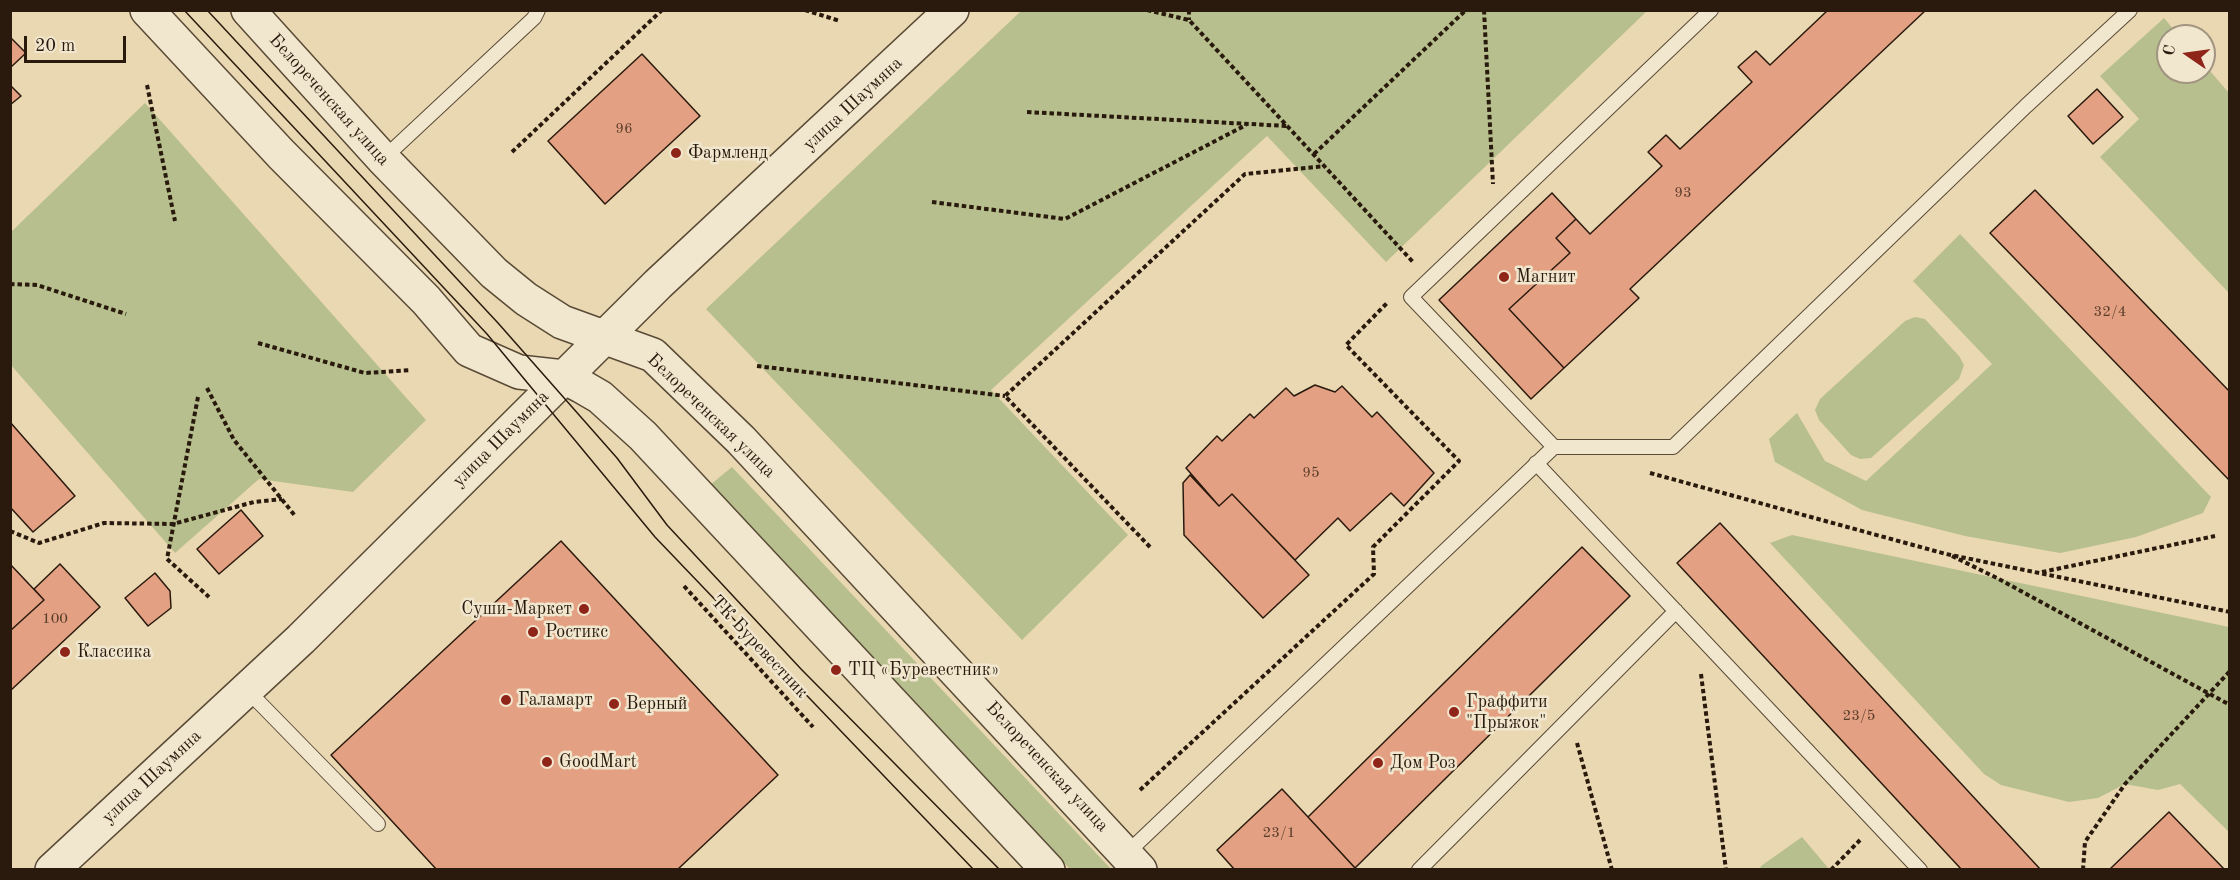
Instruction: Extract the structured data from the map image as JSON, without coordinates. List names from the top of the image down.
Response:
{
  "streets": {
    "street": ["Белореченская улица", "улица Шаумяна"],
    "path": ["ТК Буревестник"]
  },
  "crossings": [
    ["Белореченская улица", "улица Шаумяна"]
  ],
  "places": [
    "Фармленд",
    "Магнит",
    "Суши-Маркет",
    "Ростикс",
    "Классика",
    "ТЦ «Буревестник»",
    "Галамарт",
    "Верный",
    "Граффити \"Прыжок\"",
    "GoodMart",
    "Дом Роз"
  ],
  "house_numbers": [
    "96",
    "93",
    "32/4",
    "95",
    "100",
    "23/5",
    "23/1"
  ],
  "scale_bar": "20 m",
  "north": "left"
}
